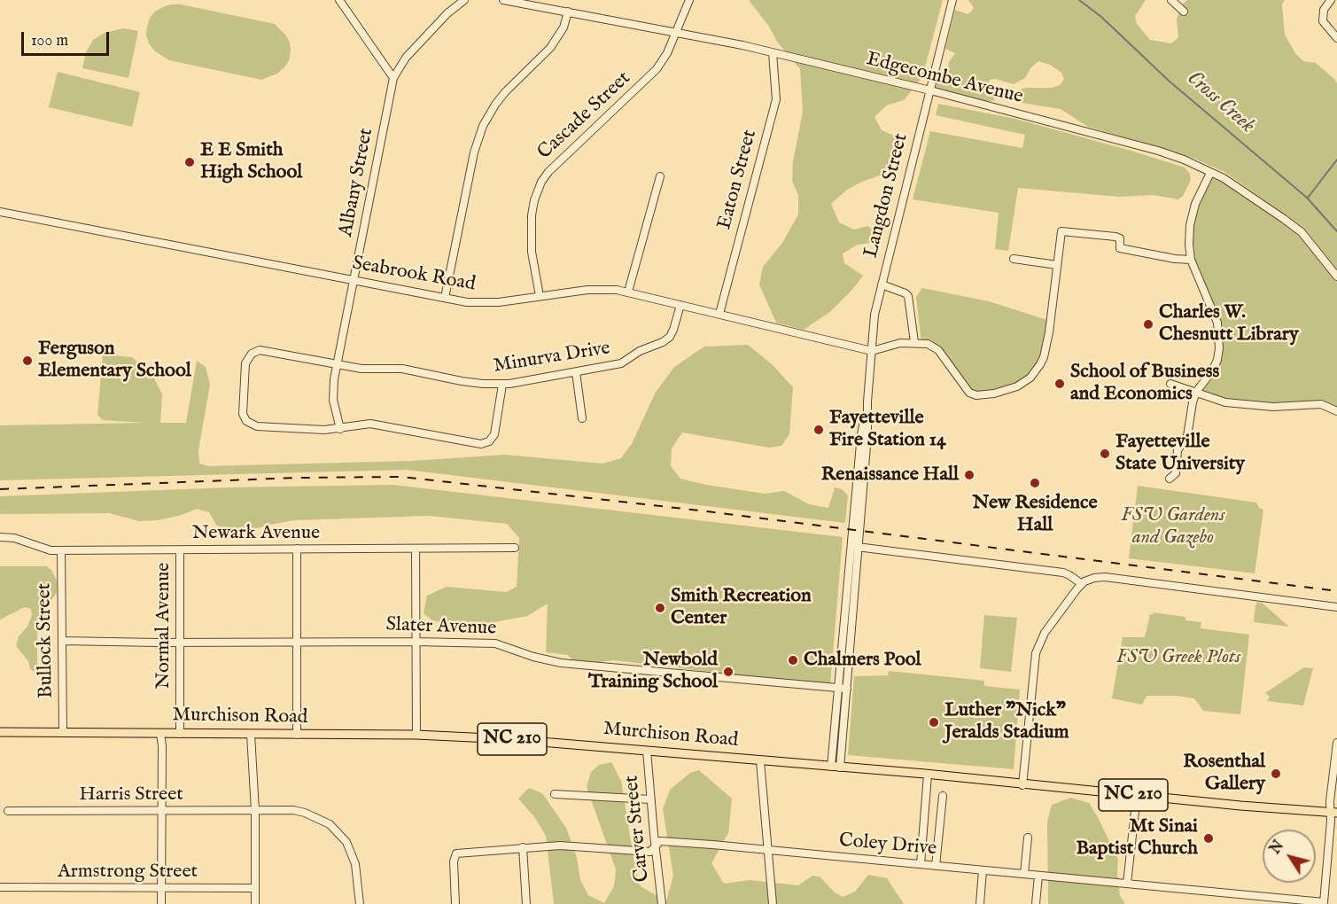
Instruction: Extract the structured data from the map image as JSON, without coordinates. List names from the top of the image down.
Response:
{
  "streets": {
    "main road": ["Murchison Road", "NC 210"],
    "street": [
      "Edgecombe Avenue",
      "Cascade Street",
      "Eaton Street",
      "Albany Street",
      "Langdon Street",
      "Seabrook Road",
      "Minurva Drive",
      "Newark Avenue",
      "Normal Avenue",
      "Slater Avenue",
      "Bullock Street",
      "Harris Street",
      "Carver Street",
      "Coley Drive",
      "Armstrong Street"
    ]
  },
  "crossings": [
    ["Edgecombe Avenue", "Cascade Street"],
    ["Edgecombe Avenue", "Eaton Street"],
    ["Edgecombe Avenue", "Langdon Street"],
    ["Cascade Street", "Seabrook Road"],
    ["Eaton Street", "Seabrook Road"],
    ["Albany Street", "Seabrook Road"],
    ["Albany Street", "Minurva Drive"],
    ["Langdon Street", "Seabrook Road"],
    ["Langdon Street", "Slater Avenue"],
    ["Langdon Street", "Murchison Road"],
    ["Seabrook Road", "Minurva Drive"],
    ["Newark Avenue", "Normal Avenue"],
    ["Newark Avenue", "Bullock Street"],
    ["Normal Avenue", "Slater Avenue"],
    ["Normal Avenue", "Murchison Road"],
    ["Slater Avenue", "Bullock Street"],
    ["Bullock Street", "Murchison Road"],
    ["Murchison Road", "Carver Street"],
    ["Murchison Road", "Coley Drive"],
    ["Carver Street", "Coley Drive"]
  ],
  "water": ["Cross Creek"],
  "parks": ["FSU Gardens and Gazebo", "FSU Greek Plots"],
  "places": [
    "E E Smith High School",
    "Charles W. Chesnutt Library",
    "Ferguson Elementary School",
    "School of Business and Economics",
    "Fayetteville Fire Station 14",
    "Fayetteville State University",
    "Renaissance Hall",
    "New Residence Hall",
    "Smith Recreation Center",
    "Chalmers Pool",
    "Newbold Training School",
    "Luther \"Nick\" Jeralds Stadium",
    "Rosenthal Gallery",
    "Mt Sinai Baptist Church"
  ],
  "scale_bar": "100 m",
  "north": "top left"
}
